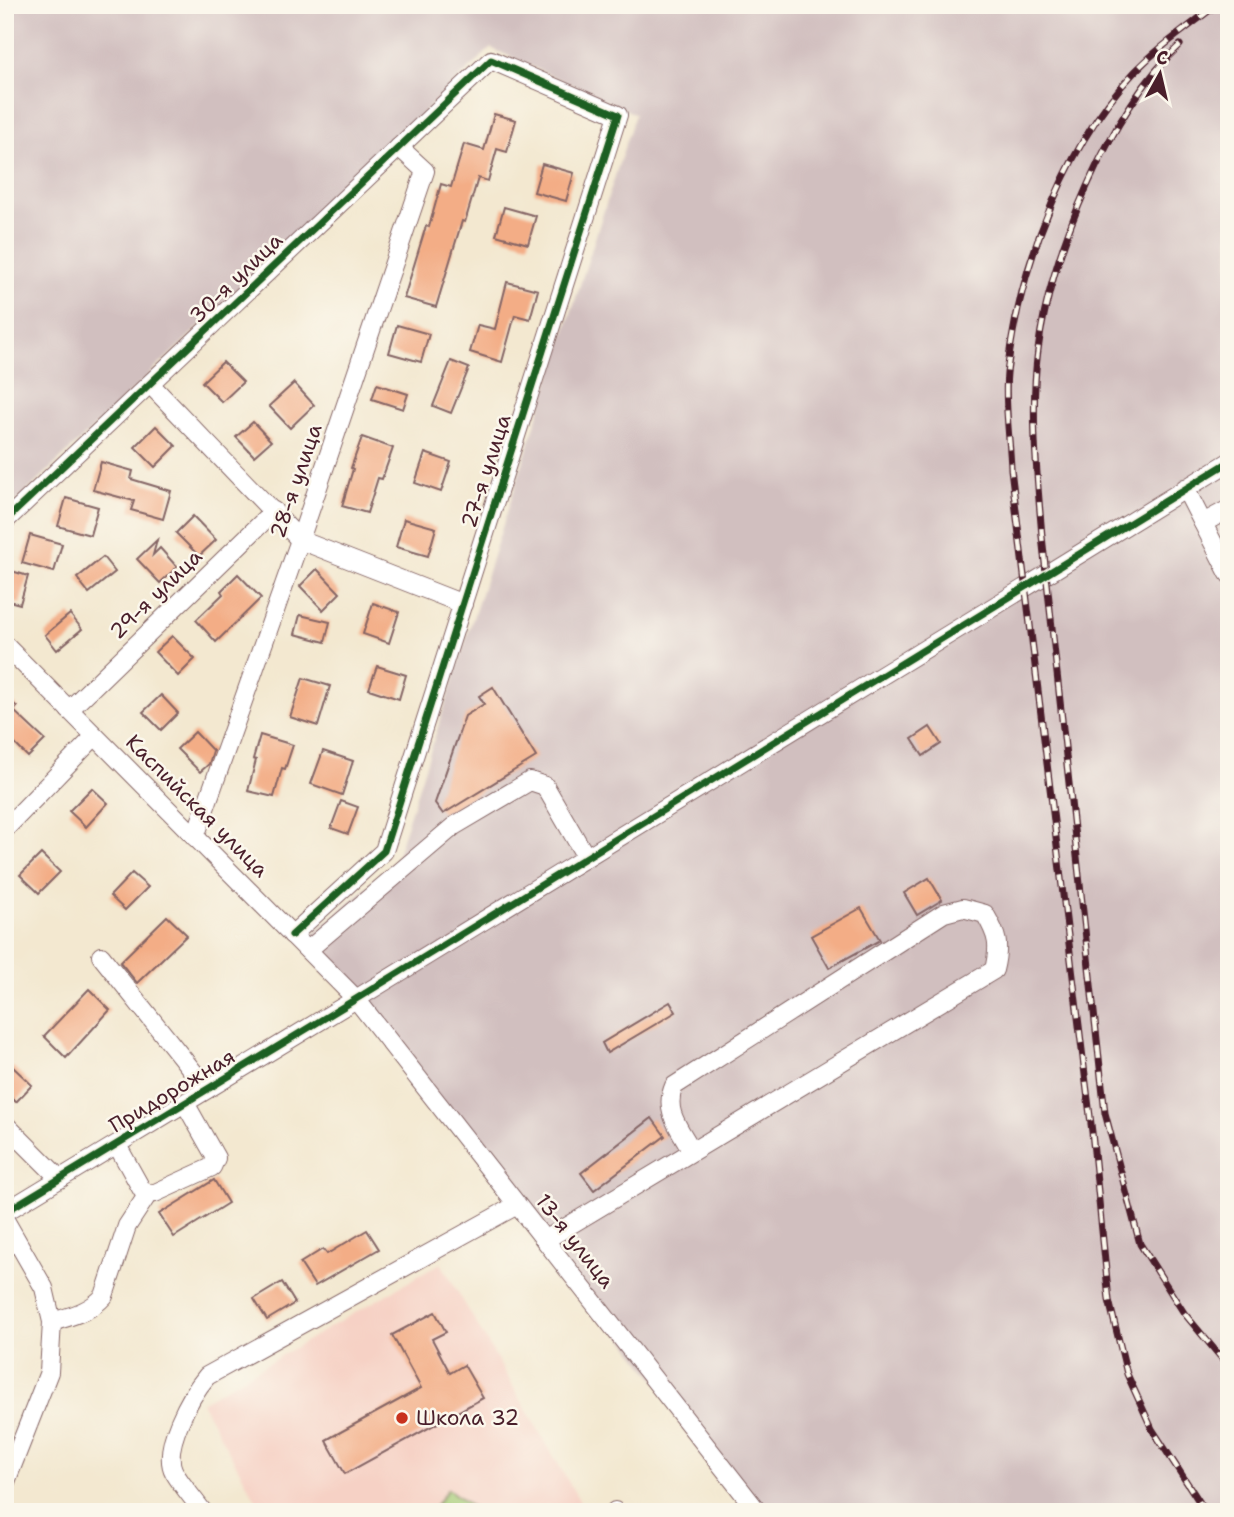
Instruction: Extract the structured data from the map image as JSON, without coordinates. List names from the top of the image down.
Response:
{
  "streets": {
    "street": [
      "30-я улица",
      "27-я улица",
      "28-я улица",
      "29-я улица",
      "Каспийская улица",
      "Придорожная",
      "13-я улица"
    ]
  },
  "crossings": [
    ["30-я улица", "27-я улица"],
    ["30-я улица", "28-я улица"],
    ["27-я улица", "Каспийская улица"],
    ["28-я улица", "Каспийская улица"],
    ["29-я улица", "Каспийская улица"],
    ["Каспийская улица", "Придорожная"],
    ["Каспийская улица", "13-я улица"],
    ["Придорожная", "13-я улица"]
  ],
  "places": ["Школа 32"],
  "north": "top"
}
